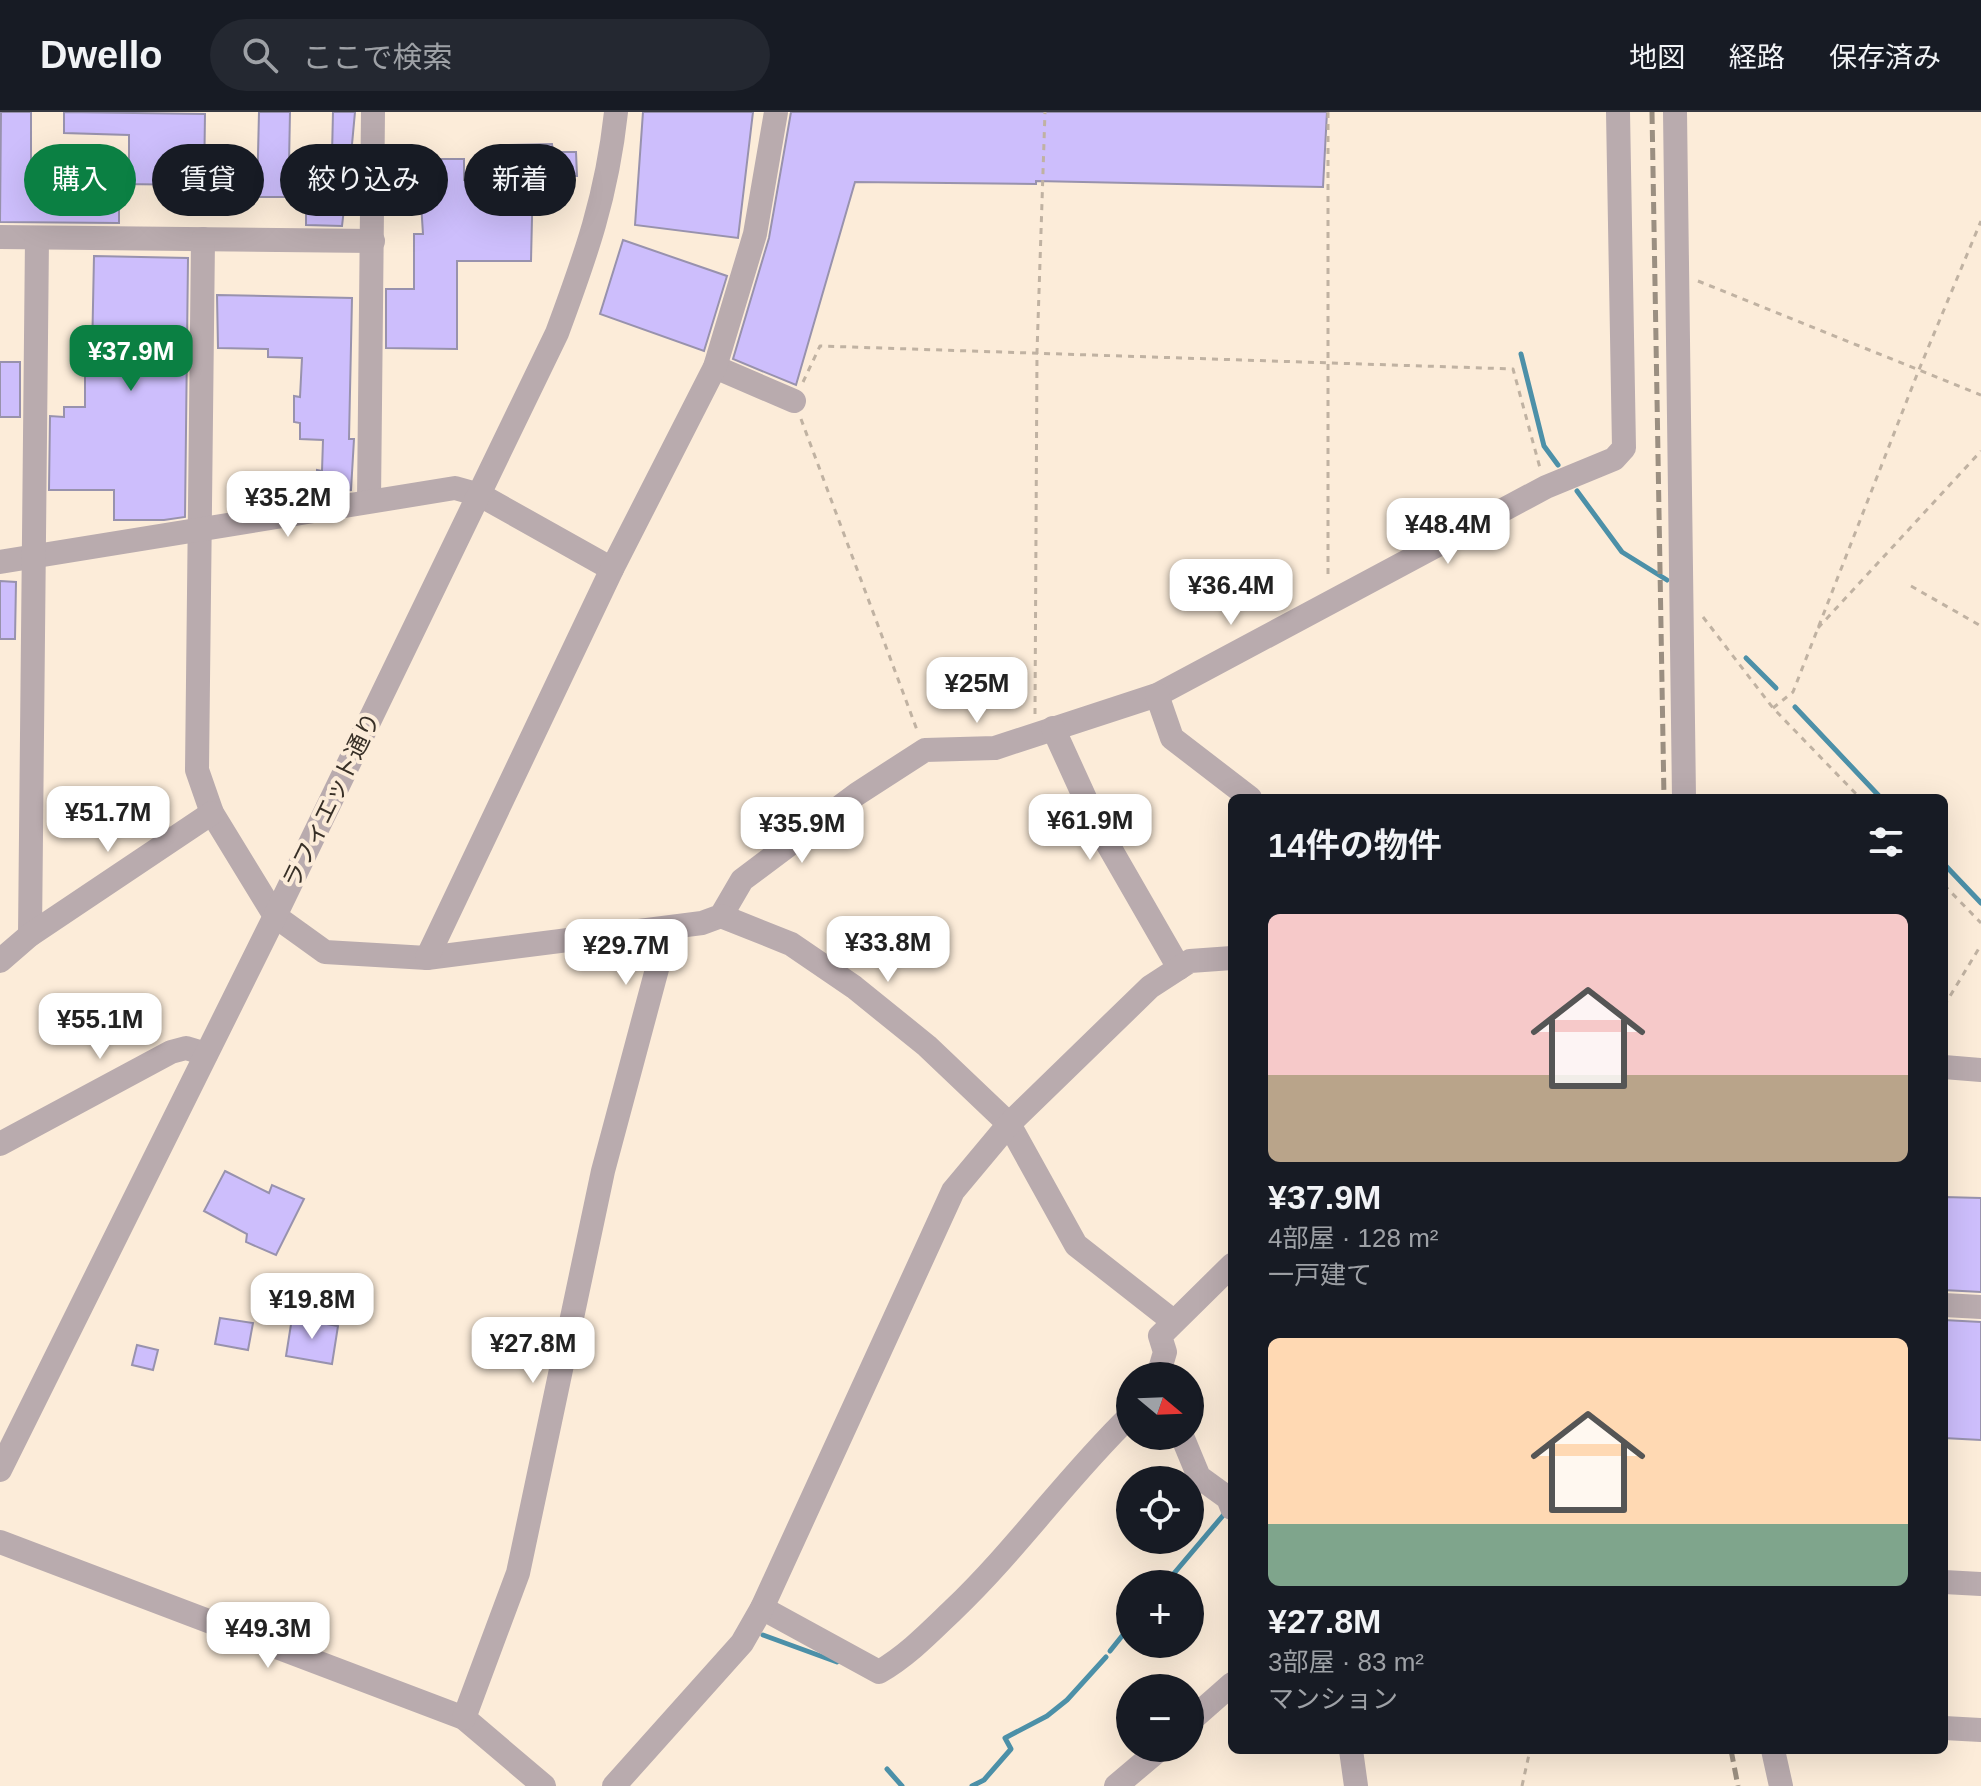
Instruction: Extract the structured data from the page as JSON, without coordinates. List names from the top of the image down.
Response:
{
  "streets": {
    "street": ["ラフィエット通り"]
  },
  "north": "right",
  "page": {
    "header": "Dwello",
    "search": "ここで検索",
    "nav": ["地図", "経路", "保存済み"],
    "chip": [
      "購入",
      "賃貸",
      "絞り込み",
      "新着"
    ],
    "price": [
      "¥37.9M",
      "¥35.2M",
      "¥48.4M",
      "¥36.4M",
      "¥25M",
      "¥51.7M",
      "¥61.9M",
      "¥35.9M",
      "¥33.8M",
      "¥29.7M",
      "¥55.1M",
      "¥19.8M",
      "¥27.8M",
      "¥49.3M"
    ],
    "heading": "14件の物件",
    "list": [
      {
        "name": "¥37.9M",
        "note": "4部屋 · 128 m² · 一戸建て"
      },
      {
        "name": "¥27.8M",
        "note": "3部屋 · 83 m² · マンション"
      }
    ],
    "map_buttons": ["+", "−"]
  }
}
